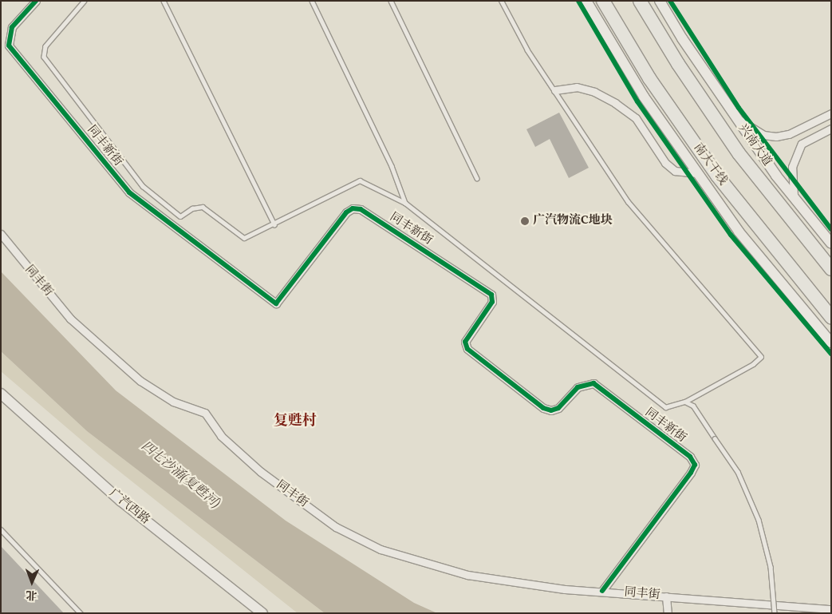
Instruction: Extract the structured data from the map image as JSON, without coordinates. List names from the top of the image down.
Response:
{
  "streets": {
    "highway": ["南大干线"],
    "main road": ["兴南大道", "广汽西路"],
    "street": ["同丰新街", "同丰街"]
  },
  "crossings": [
    ["同丰新街", "同丰街"]
  ],
  "districts": ["复甦村"],
  "water": ["四七沙涌(复甦河)"],
  "places": ["广汽物流C地块"],
  "north": "bottom"
}
